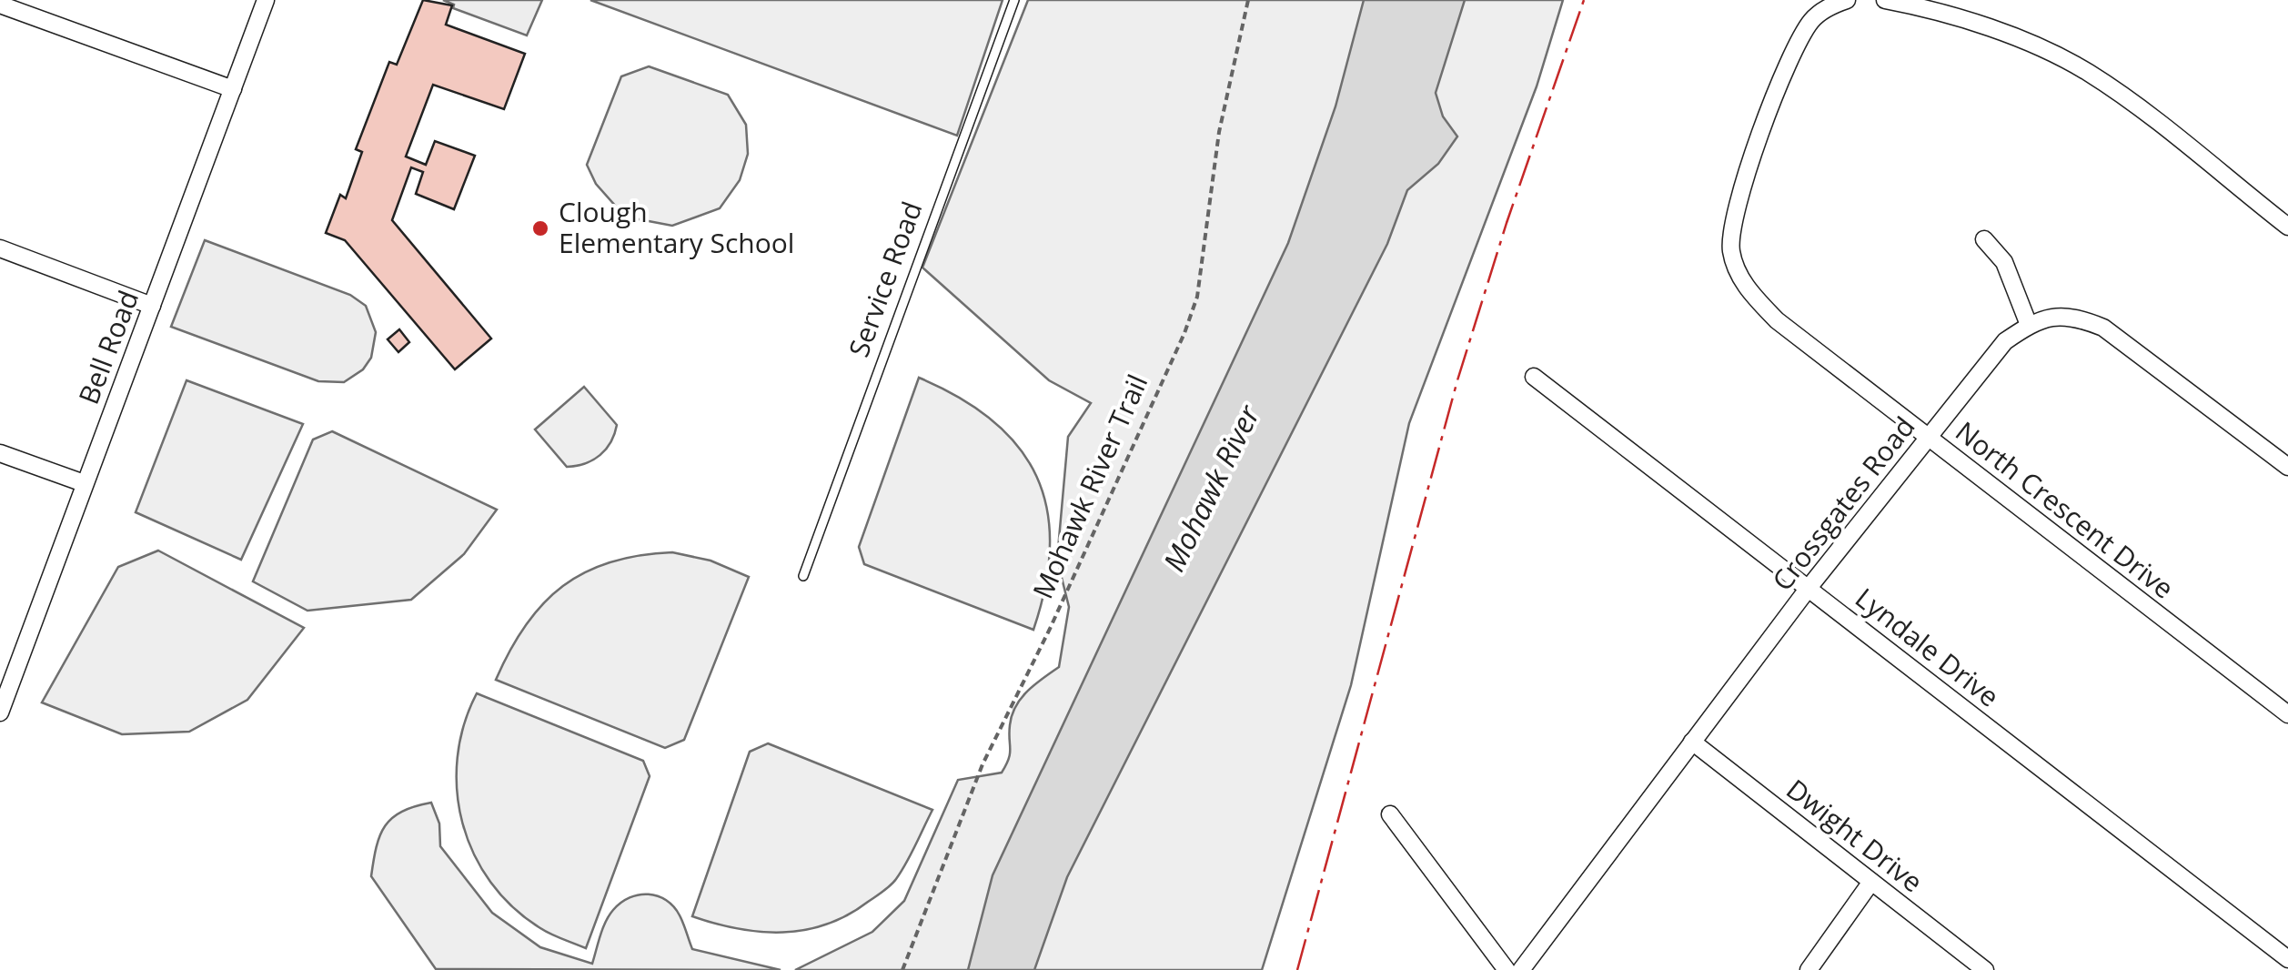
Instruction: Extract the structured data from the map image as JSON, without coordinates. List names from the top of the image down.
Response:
{
  "streets": {
    "street": [
      "Bell Road",
      "Crossgates Road",
      "North Crescent Drive",
      "Lyndale Drive",
      "Dwight Drive"
    ],
    "lane": ["Service Road"],
    "path": ["Mohawk River Trail"]
  },
  "crossings": [
    ["Crossgates Road", "North Crescent Drive"],
    ["Crossgates Road", "Lyndale Drive"],
    ["Crossgates Road", "Dwight Drive"]
  ],
  "water": ["Mohawk River"],
  "places": ["Clough Elementary School"]
}
